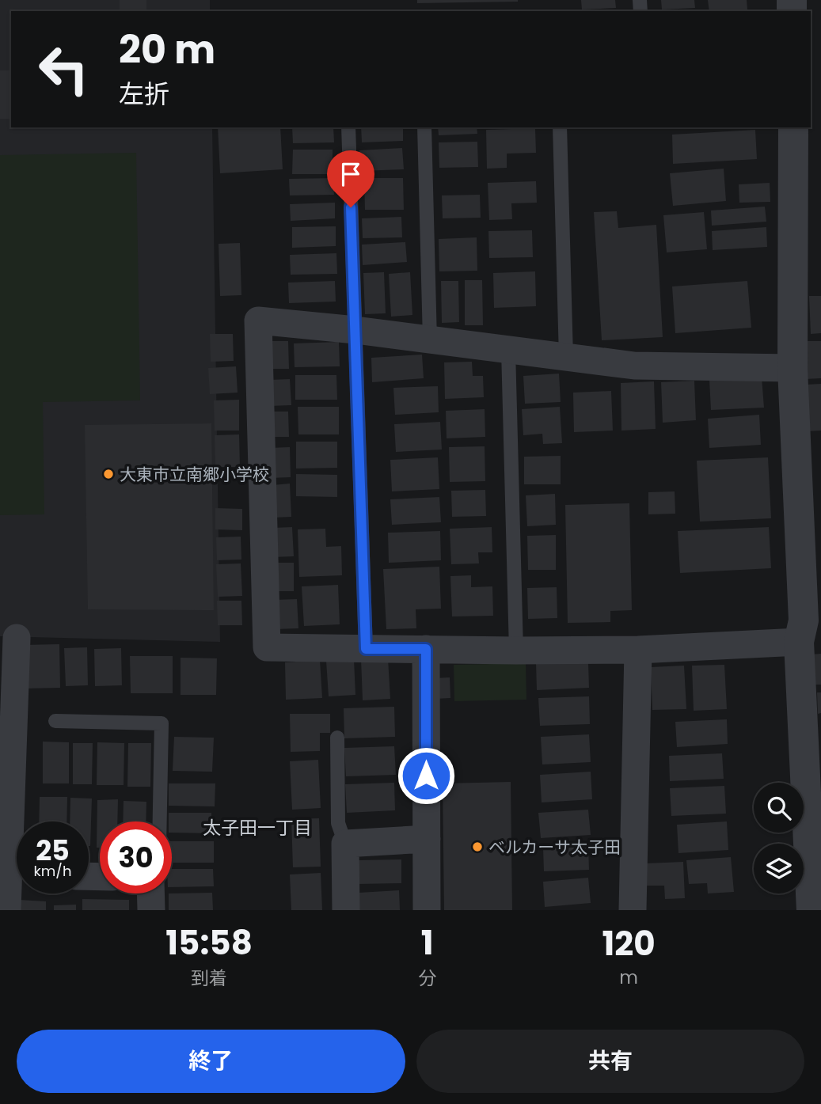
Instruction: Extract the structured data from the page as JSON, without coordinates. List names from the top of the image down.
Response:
{
  "districts": ["太子田一丁目"],
  "places": ["大東市立南郷小学校", "ベルカーサ太子田"],
  "page": {
    "turn": ["20 m", "左折"],
    "speed": "25 km/h",
    "limit": "30",
    "eta": [
      "15:58",
      "到着",
      "1",
      "分",
      "120",
      "m"
    ],
    "buttons": ["終了", "共有"]
  }
}
